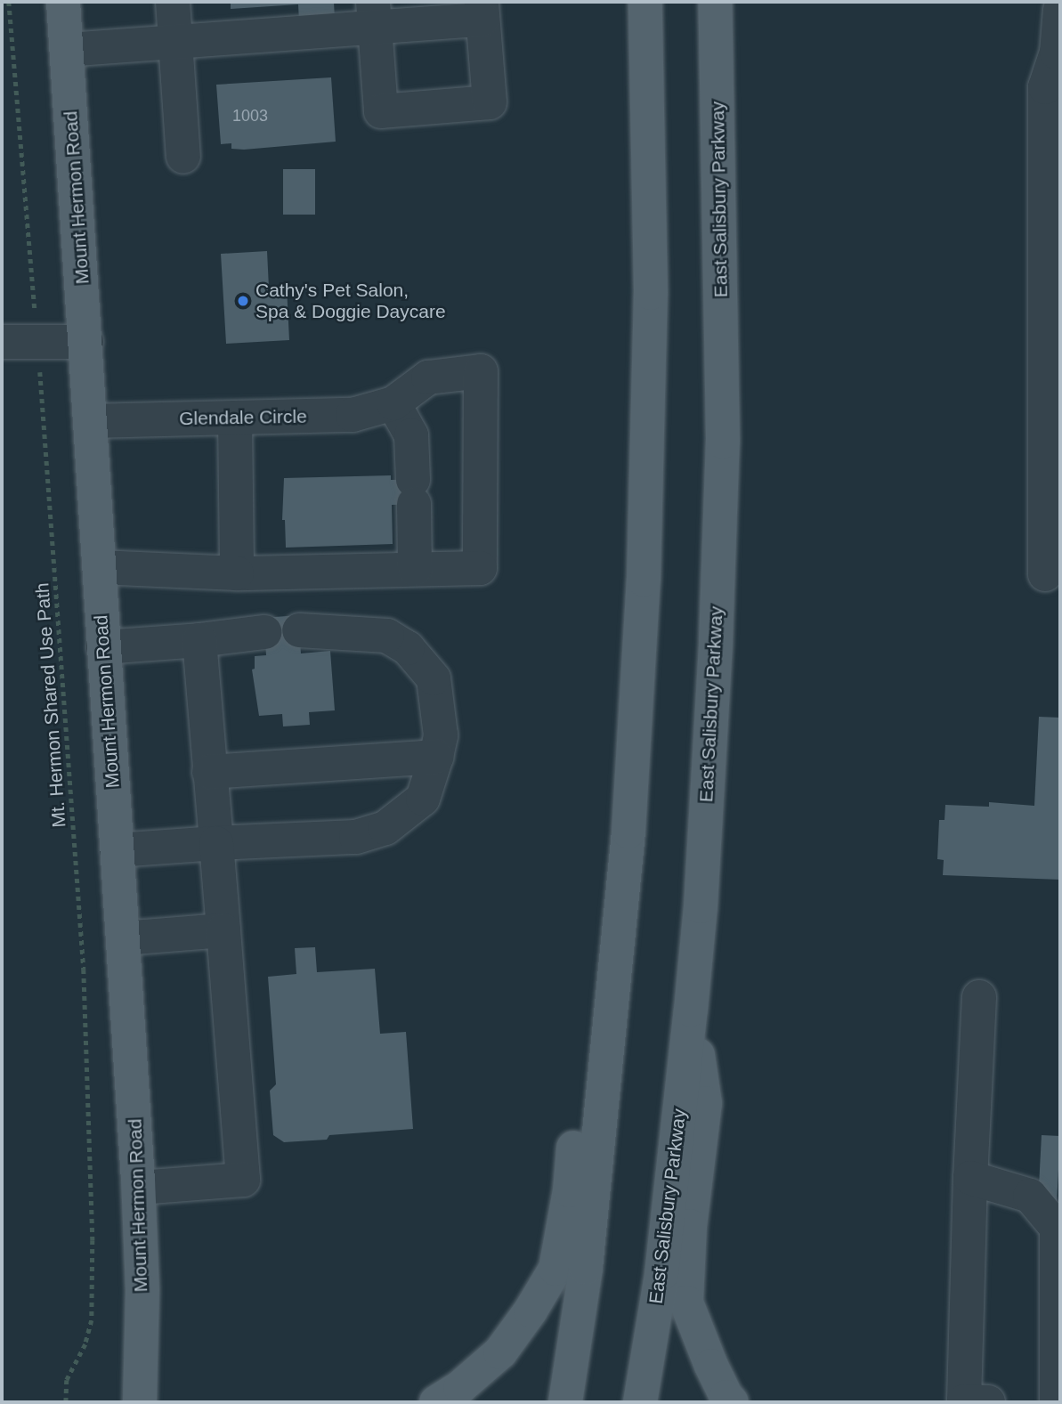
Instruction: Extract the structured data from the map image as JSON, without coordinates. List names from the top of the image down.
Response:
{
  "streets": {
    "main road": ["Mount Hermon Road", "East Salisbury Parkway"],
    "street": ["Glendale Circle"],
    "path": ["Mt. Hermon Shared Use Path"]
  },
  "crossings": [
    ["Mount Hermon Road", "Glendale Circle"]
  ],
  "places": ["Cathy's Pet Salon, Spa & Doggie Daycare"],
  "house_numbers": ["1003"]
}
